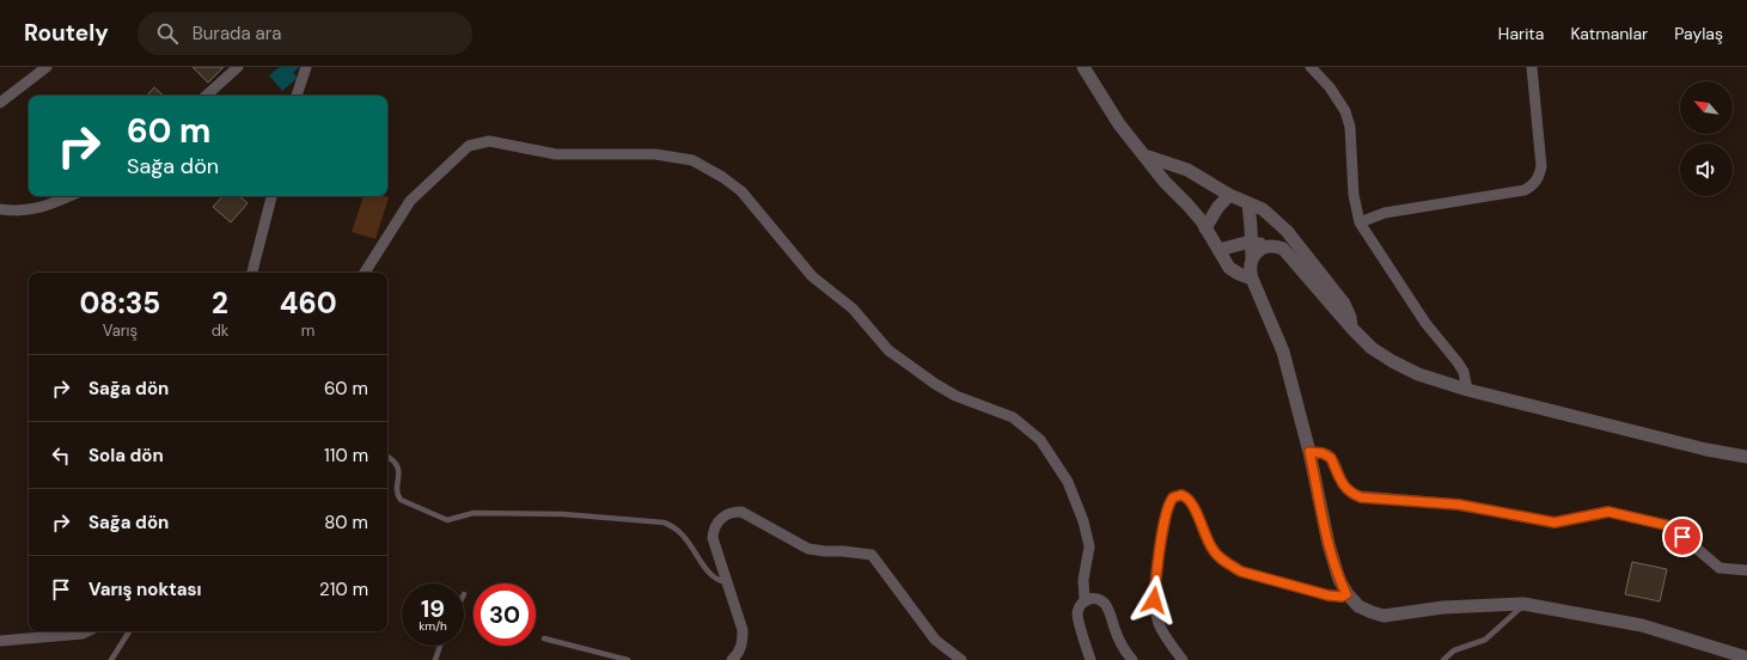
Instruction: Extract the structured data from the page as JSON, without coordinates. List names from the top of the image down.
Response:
{
  "north": "top left",
  "page": {
    "header": "Routely",
    "search": "Burada ara",
    "nav": ["Harita", "Katmanlar", "Paylaş"],
    "turn": ["60 m", "Sağa dön"],
    "eta": [
      "08:35",
      "Varış",
      "2",
      "dk",
      "460",
      "m"
    ],
    "list": [
      {
        "name": "Sağa dön",
        "value": "60 m"
      },
      {
        "name": "Sola dön",
        "value": "110 m"
      },
      {
        "name": "Sağa dön",
        "value": "80 m"
      },
      {
        "name": "Varış noktası",
        "value": "210 m"
      }
    ],
    "speed": "19 km/h",
    "limit": "30"
  }
}
